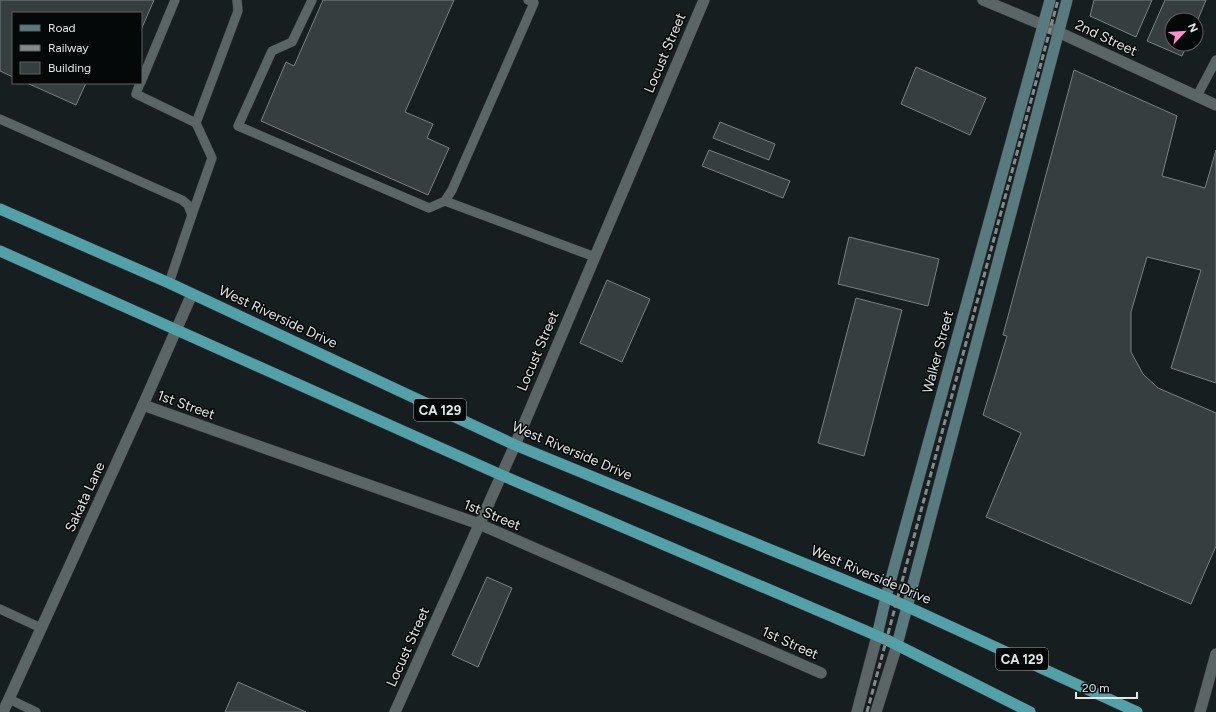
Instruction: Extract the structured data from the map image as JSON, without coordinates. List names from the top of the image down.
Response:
{
  "streets": {
    "highway": ["West Riverside Drive", "CA 129"],
    "main road": ["Walker Street"],
    "street": [
      "2nd Street",
      "Locust Street",
      "1st Street",
      "Sakata Lane"
    ]
  },
  "crossings": [
    ["2nd Street", "Walker Street"],
    ["Locust Street", "West Riverside Drive"],
    ["Locust Street", "1st Street"],
    ["Locust Street", "CA 129"],
    ["West Riverside Drive", "Walker Street"],
    ["West Riverside Drive", "Sakata Lane"],
    ["Walker Street", "CA 129"],
    ["1st Street", "Sakata Lane"],
    ["CA 129", "Sakata Lane"]
  ],
  "legend": ["Road", "Railway", "Building"],
  "scale_bar": "20 m",
  "north": "top right"
}
